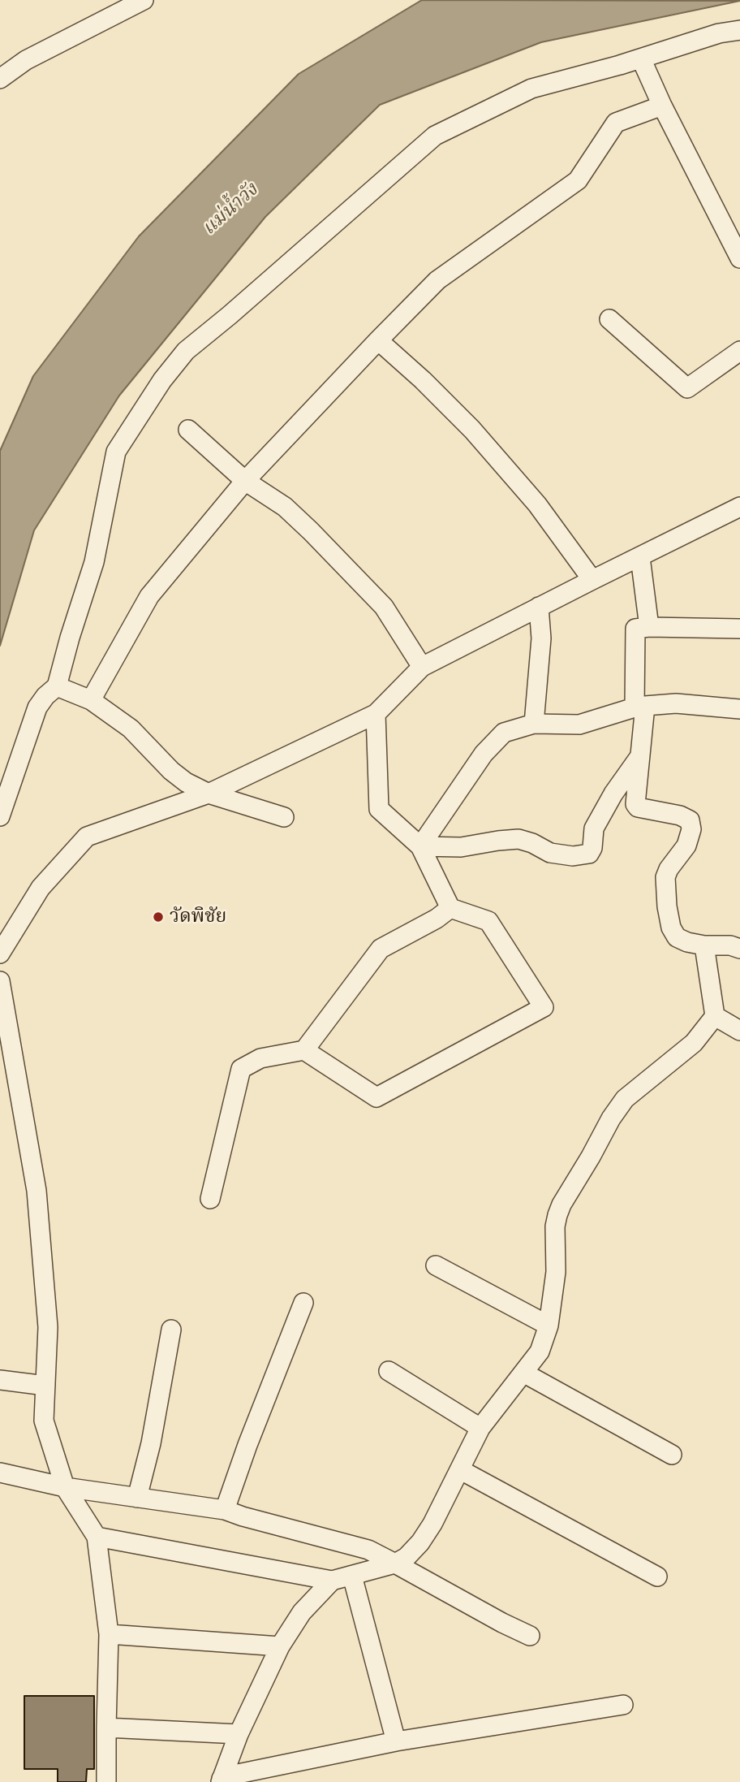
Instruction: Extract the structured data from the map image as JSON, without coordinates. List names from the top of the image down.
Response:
{
  "water": ["แม่น้ำวัง"],
  "places": ["วัดพิชัย"]
}
